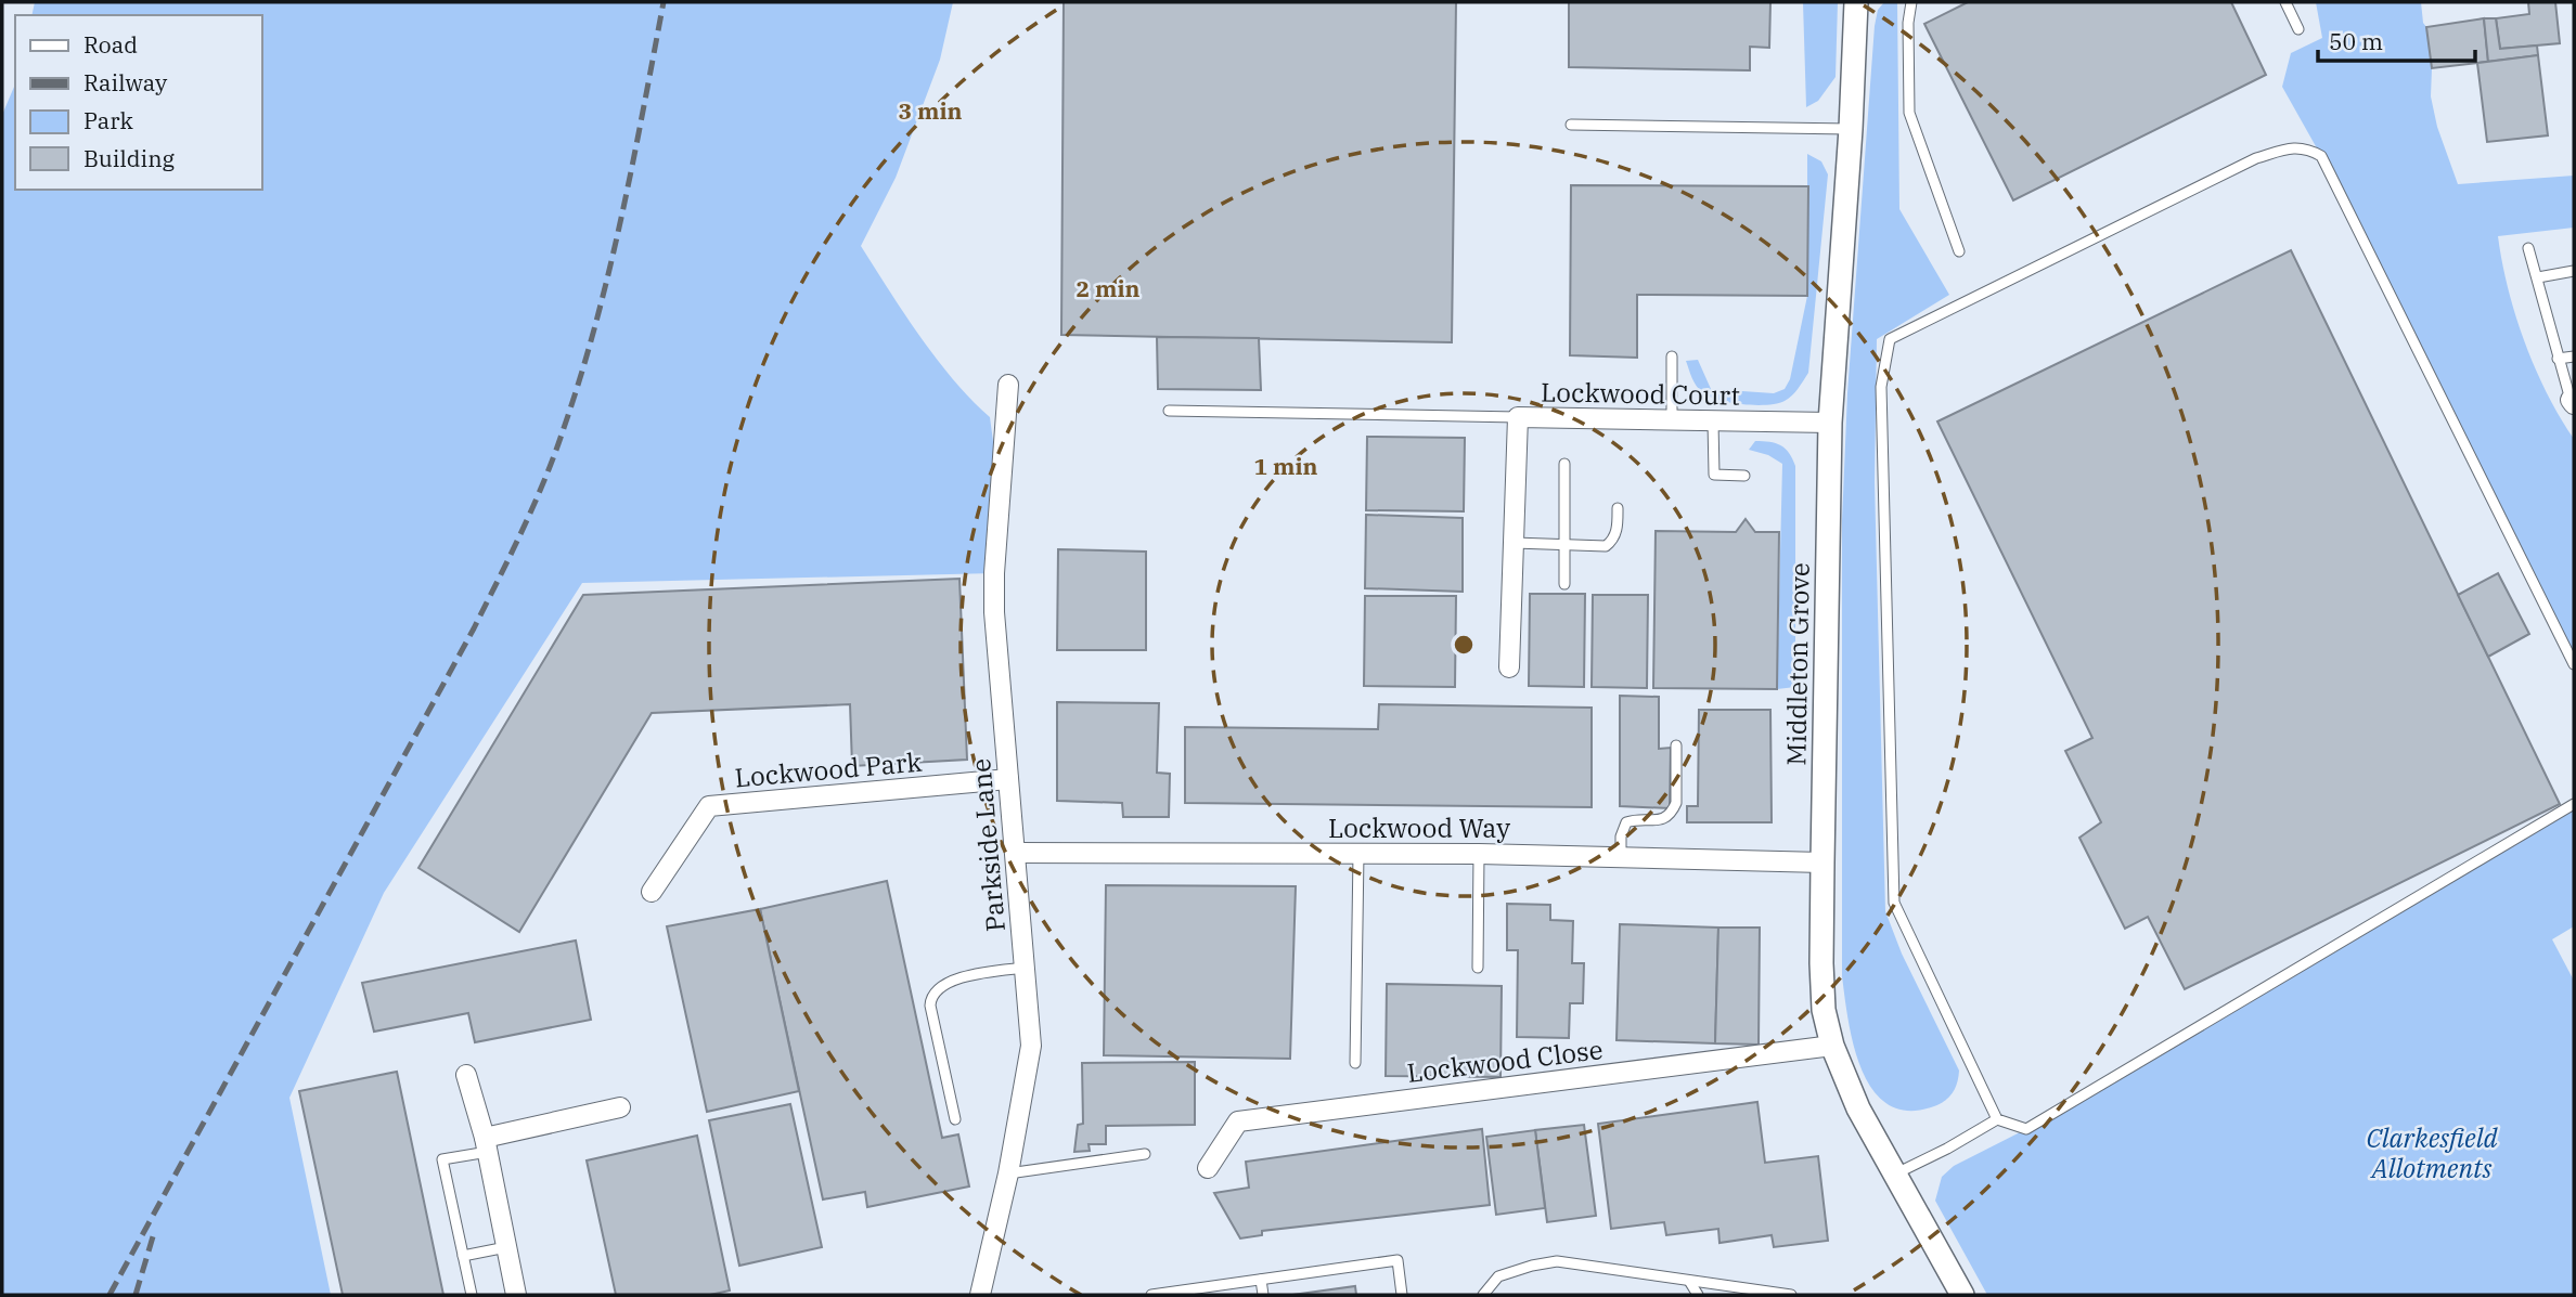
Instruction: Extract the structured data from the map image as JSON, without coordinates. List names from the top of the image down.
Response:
{
  "streets": {
    "street": [
      "Lockwood Court",
      "Middleton Grove",
      "Lockwood Park",
      "Lockwood Way",
      "Parkside Lane",
      "Lockwood Close"
    ]
  },
  "crossings": [
    ["Lockwood Court", "Middleton Grove"],
    ["Middleton Grove", "Lockwood Way"],
    ["Middleton Grove", "Lockwood Close"],
    ["Lockwood Park", "Parkside Lane"],
    ["Lockwood Way", "Parkside Lane"]
  ],
  "parks": ["Clarkesfield Allotments"],
  "legend": [
    "Road",
    "Railway",
    "Park",
    "Building"
  ],
  "scale_bar": "50 m",
  "rings": ["3 min", "2 min", "1 min"]
}
